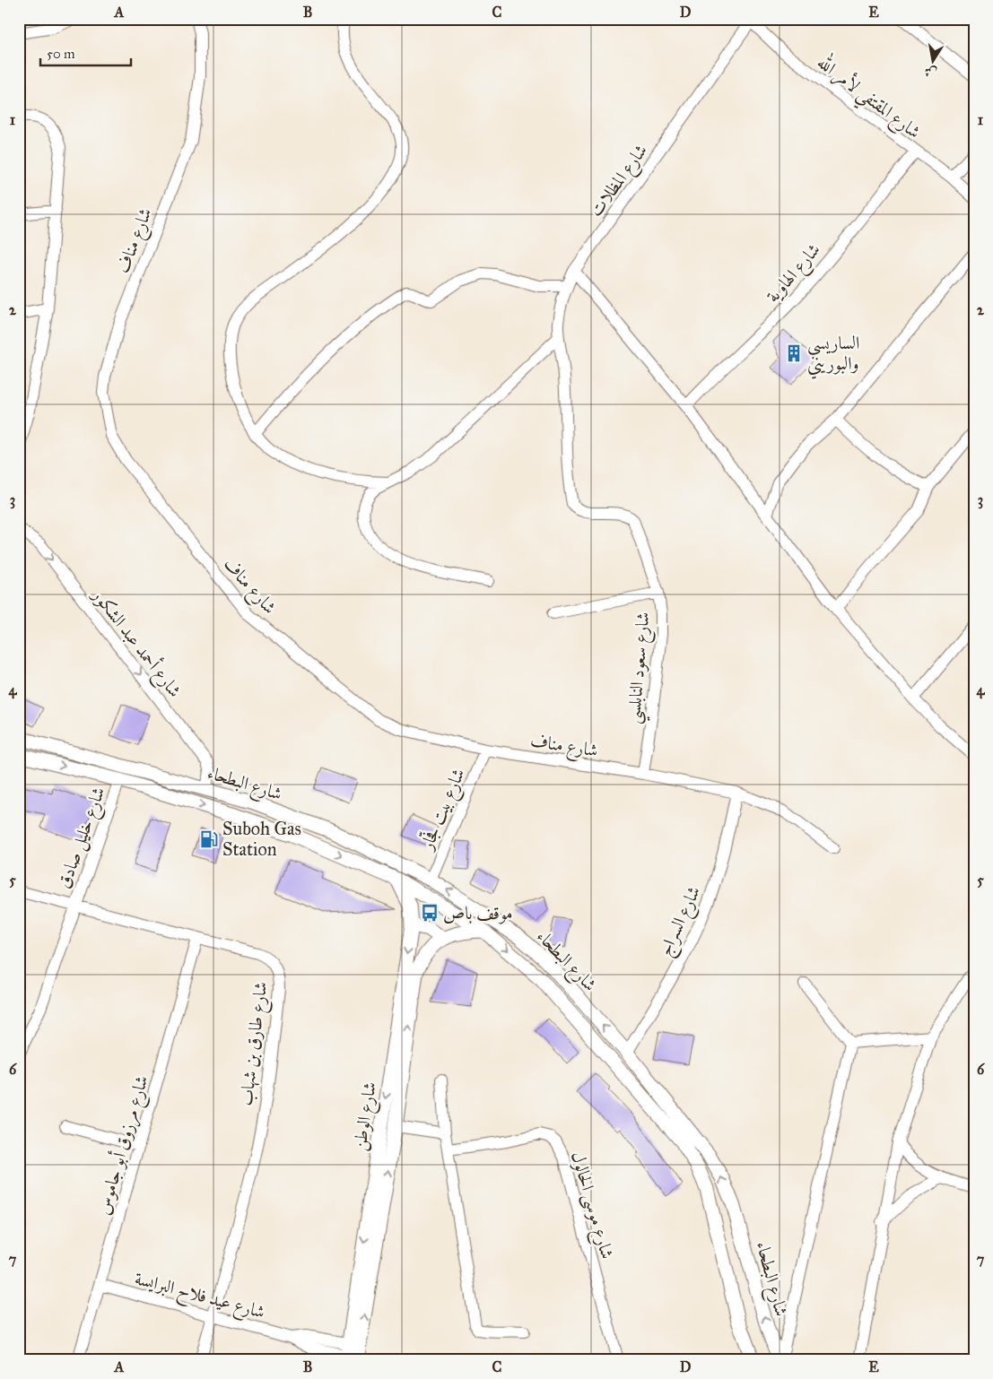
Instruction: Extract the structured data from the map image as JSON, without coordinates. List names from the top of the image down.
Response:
{
  "streets": {
    "street": [
      "شارع المقتفي لأمر الله",
      "شارع المظلات",
      "شارع مناف",
      "شارع الهاوية",
      "شارع أحمد عبد الشكور",
      "شارع سعود النابلسي",
      "شارع البطحاء",
      "شارع بيت فجّار",
      "شارع خليل صادق",
      "شارع السراج",
      "شارع طارق بن شهاب",
      "شارع الوطن",
      "شارع مرزوق أبو جاموس",
      "شارع موسى الحالول",
      "شارع عيد فلاح البرايسة"
    ]
  },
  "crossings": [
    ["شارع المقتفي لأمر الله", "شارع المظلات"],
    ["شارع المقتفي لأمر الله", "شارع الهاوية"],
    ["شارع المظلات", "شارع سعود النابلسي"],
    ["شارع مناف", "شارع سعود النابلسي"],
    ["شارع مناف", "شارع بيت فجّار"],
    ["شارع مناف", "شارع السراج"],
    ["شارع أحمد عبد الشكور", "شارع البطحاء"],
    ["شارع البطحاء", "شارع بيت فجّار"],
    ["شارع البطحاء", "شارع خليل صادق"],
    ["شارع البطحاء", "شارع السراج"],
    ["شارع البطحاء", "شارع الوطن"],
    ["شارع خليل صادق", "شارع طارق بن شهاب"],
    ["شارع طارق بن شهاب", "شارع مرزوق أبو جاموس"],
    ["شارع طارق بن شهاب", "شارع عيد فلاح البرايسة"],
    ["شارع الوطن", "شارع عيد فلاح البرايسة"],
    ["شارع مرزوق أبو جاموس", "شارع عيد فلاح البرايسة"]
  ],
  "one_way": ["شارع أحمد عبد الشكور"],
  "places": {
    "building": ["الساريسي والبوريني"],
    "fuel station": ["Suboh Gas Station"],
    "bus stop": ["موقف باص"]
  },
  "scale_bar": "50 m",
  "north": "bottom",
  "grid": {
    "columns": [
      "A",
      "B",
      "C",
      "D",
      "E"
    ],
    "rows": [
      "1",
      "2",
      "3",
      "4",
      "5",
      "6",
      "7"
    ]
  }
}
